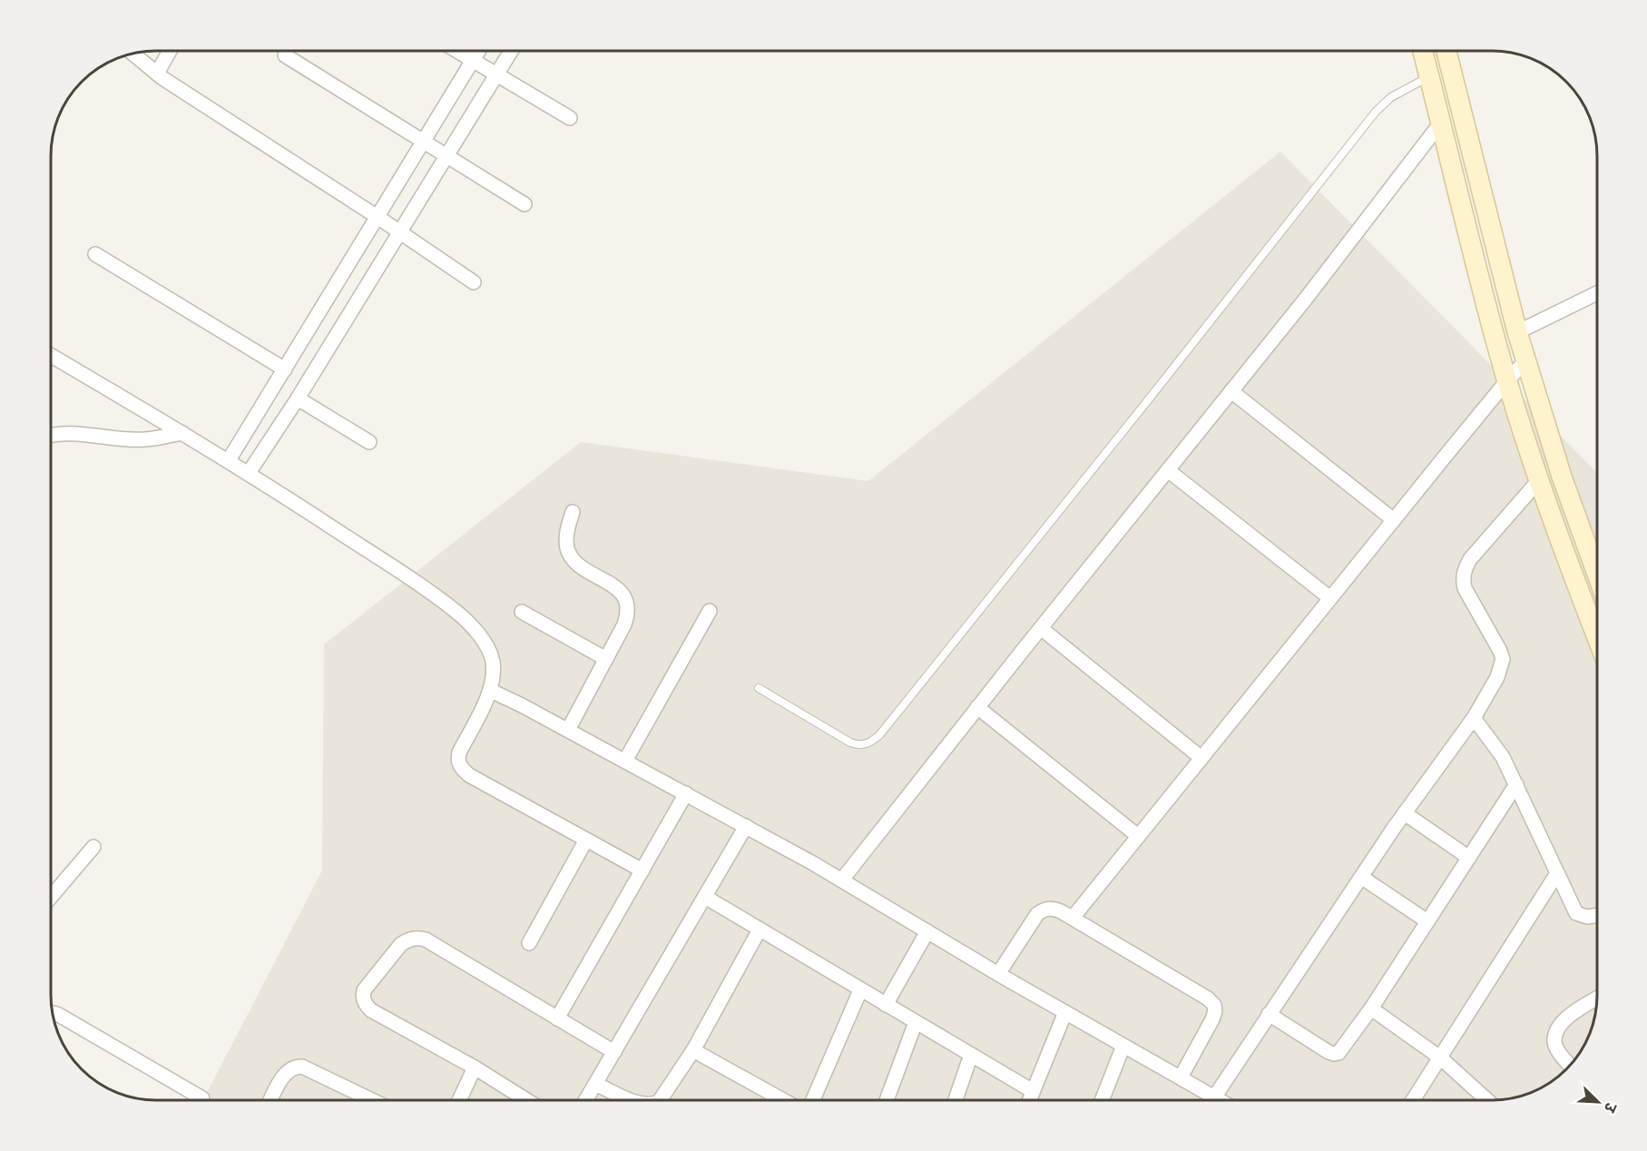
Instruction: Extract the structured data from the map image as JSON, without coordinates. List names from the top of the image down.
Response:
{
  "north": "bottom right"
}
